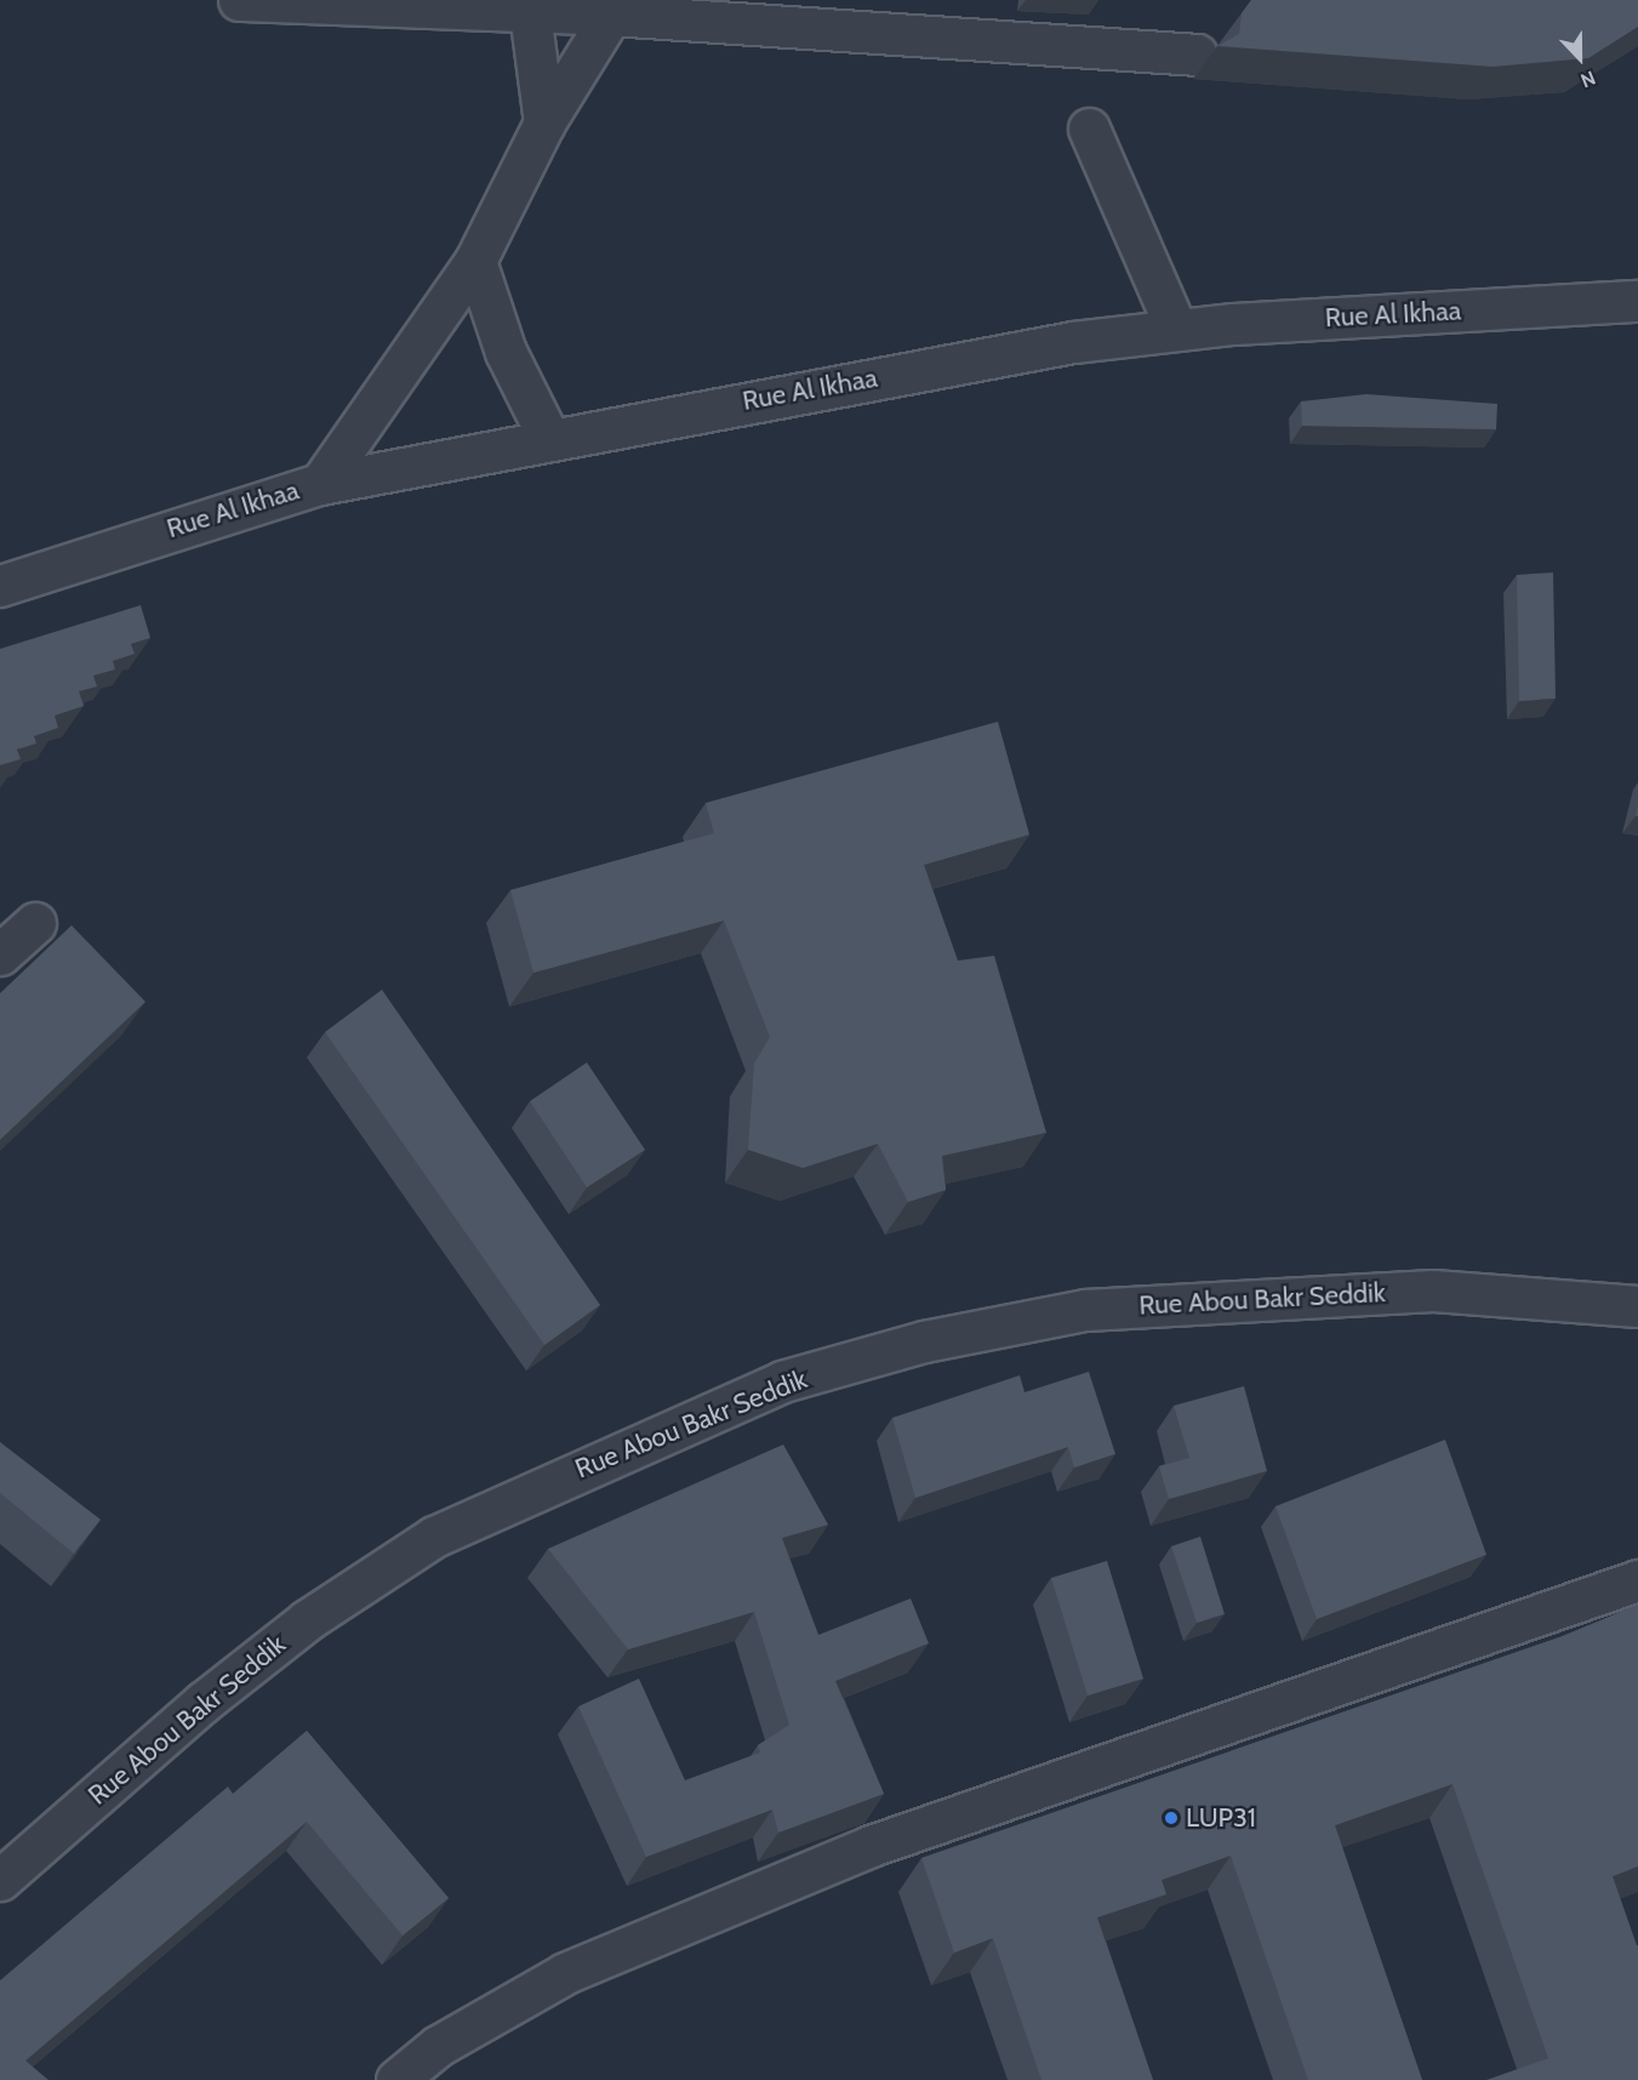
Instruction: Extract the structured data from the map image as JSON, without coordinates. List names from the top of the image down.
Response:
{
  "streets": {
    "street": ["Rue Al Ikhaa", "Rue Abou Bakr Seddik"]
  },
  "places": ["LUP31"],
  "north": "bottom"
}
